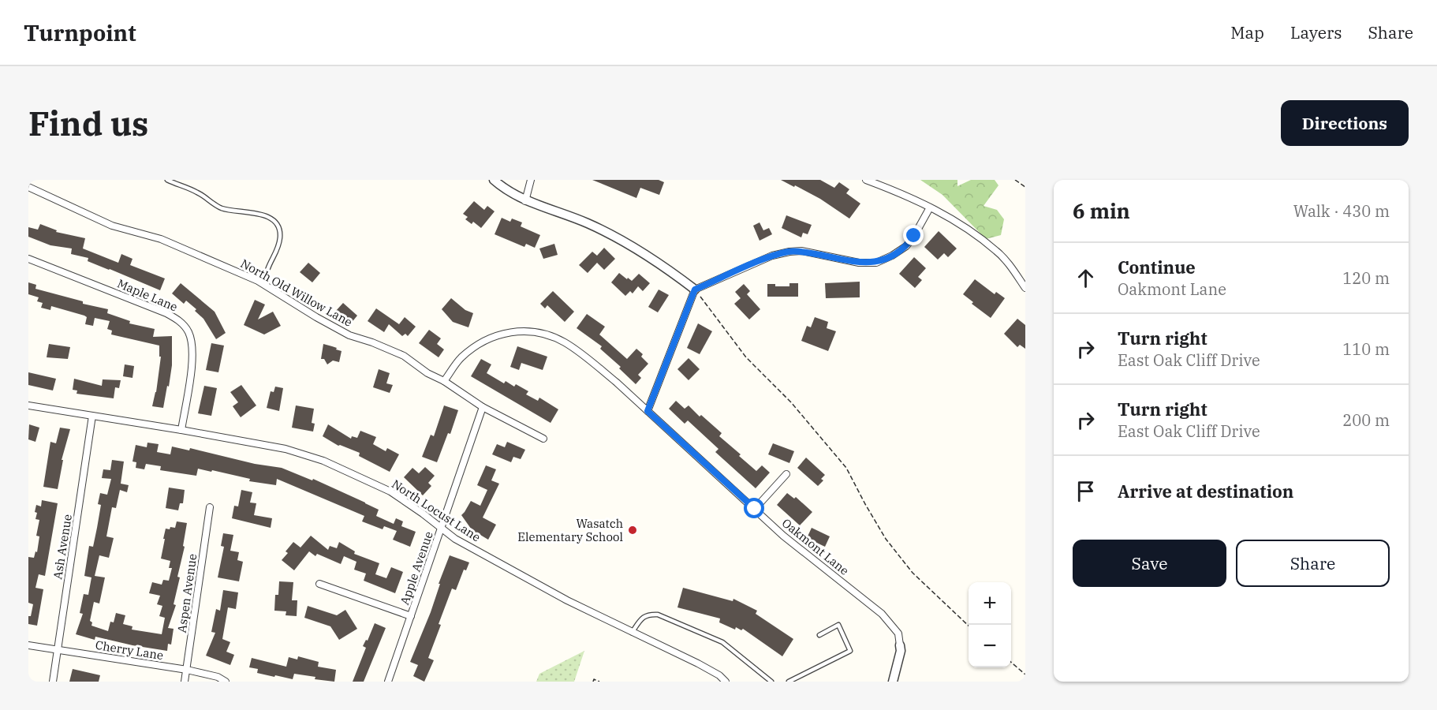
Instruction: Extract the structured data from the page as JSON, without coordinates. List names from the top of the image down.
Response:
{
  "streets": {
    "street": [
      "North Old Willow Lane",
      "Maple Lane",
      "North Locust Lane",
      "Ash Avenue",
      "Oakmont Lane",
      "Apple Avenue",
      "Aspen Avenue",
      "Cherry Lane"
    ]
  },
  "crossings": [
    ["North Old Willow Lane", "Oakmont Lane"],
    ["North Old Willow Lane", "Apple Avenue"],
    ["Maple Lane", "North Locust Lane"],
    ["North Locust Lane", "Ash Avenue"],
    ["North Locust Lane", "Apple Avenue"],
    ["Ash Avenue", "Cherry Lane"],
    ["Aspen Avenue", "Cherry Lane"]
  ],
  "places": ["Wasatch Elementary School"],
  "page": {
    "header": "Turnpoint",
    "nav": ["Map", "Layers", "Share"],
    "buttons": [
      "Directions",
      ["Save", "Share"]
    ],
    "title": "Find us",
    "heading": ["6 min", "Walk · 430 m"],
    "list": [
      ["Continue", "Oakmont Lane", "120 m"],
      ["Turn right", "East Oak Cliff Drive", "110 m"],
      ["Turn right", "East Oak Cliff Drive", "200 m"],
      "Arrive at destination"
    ],
    "map_buttons": ["+", "−"]
  }
}
